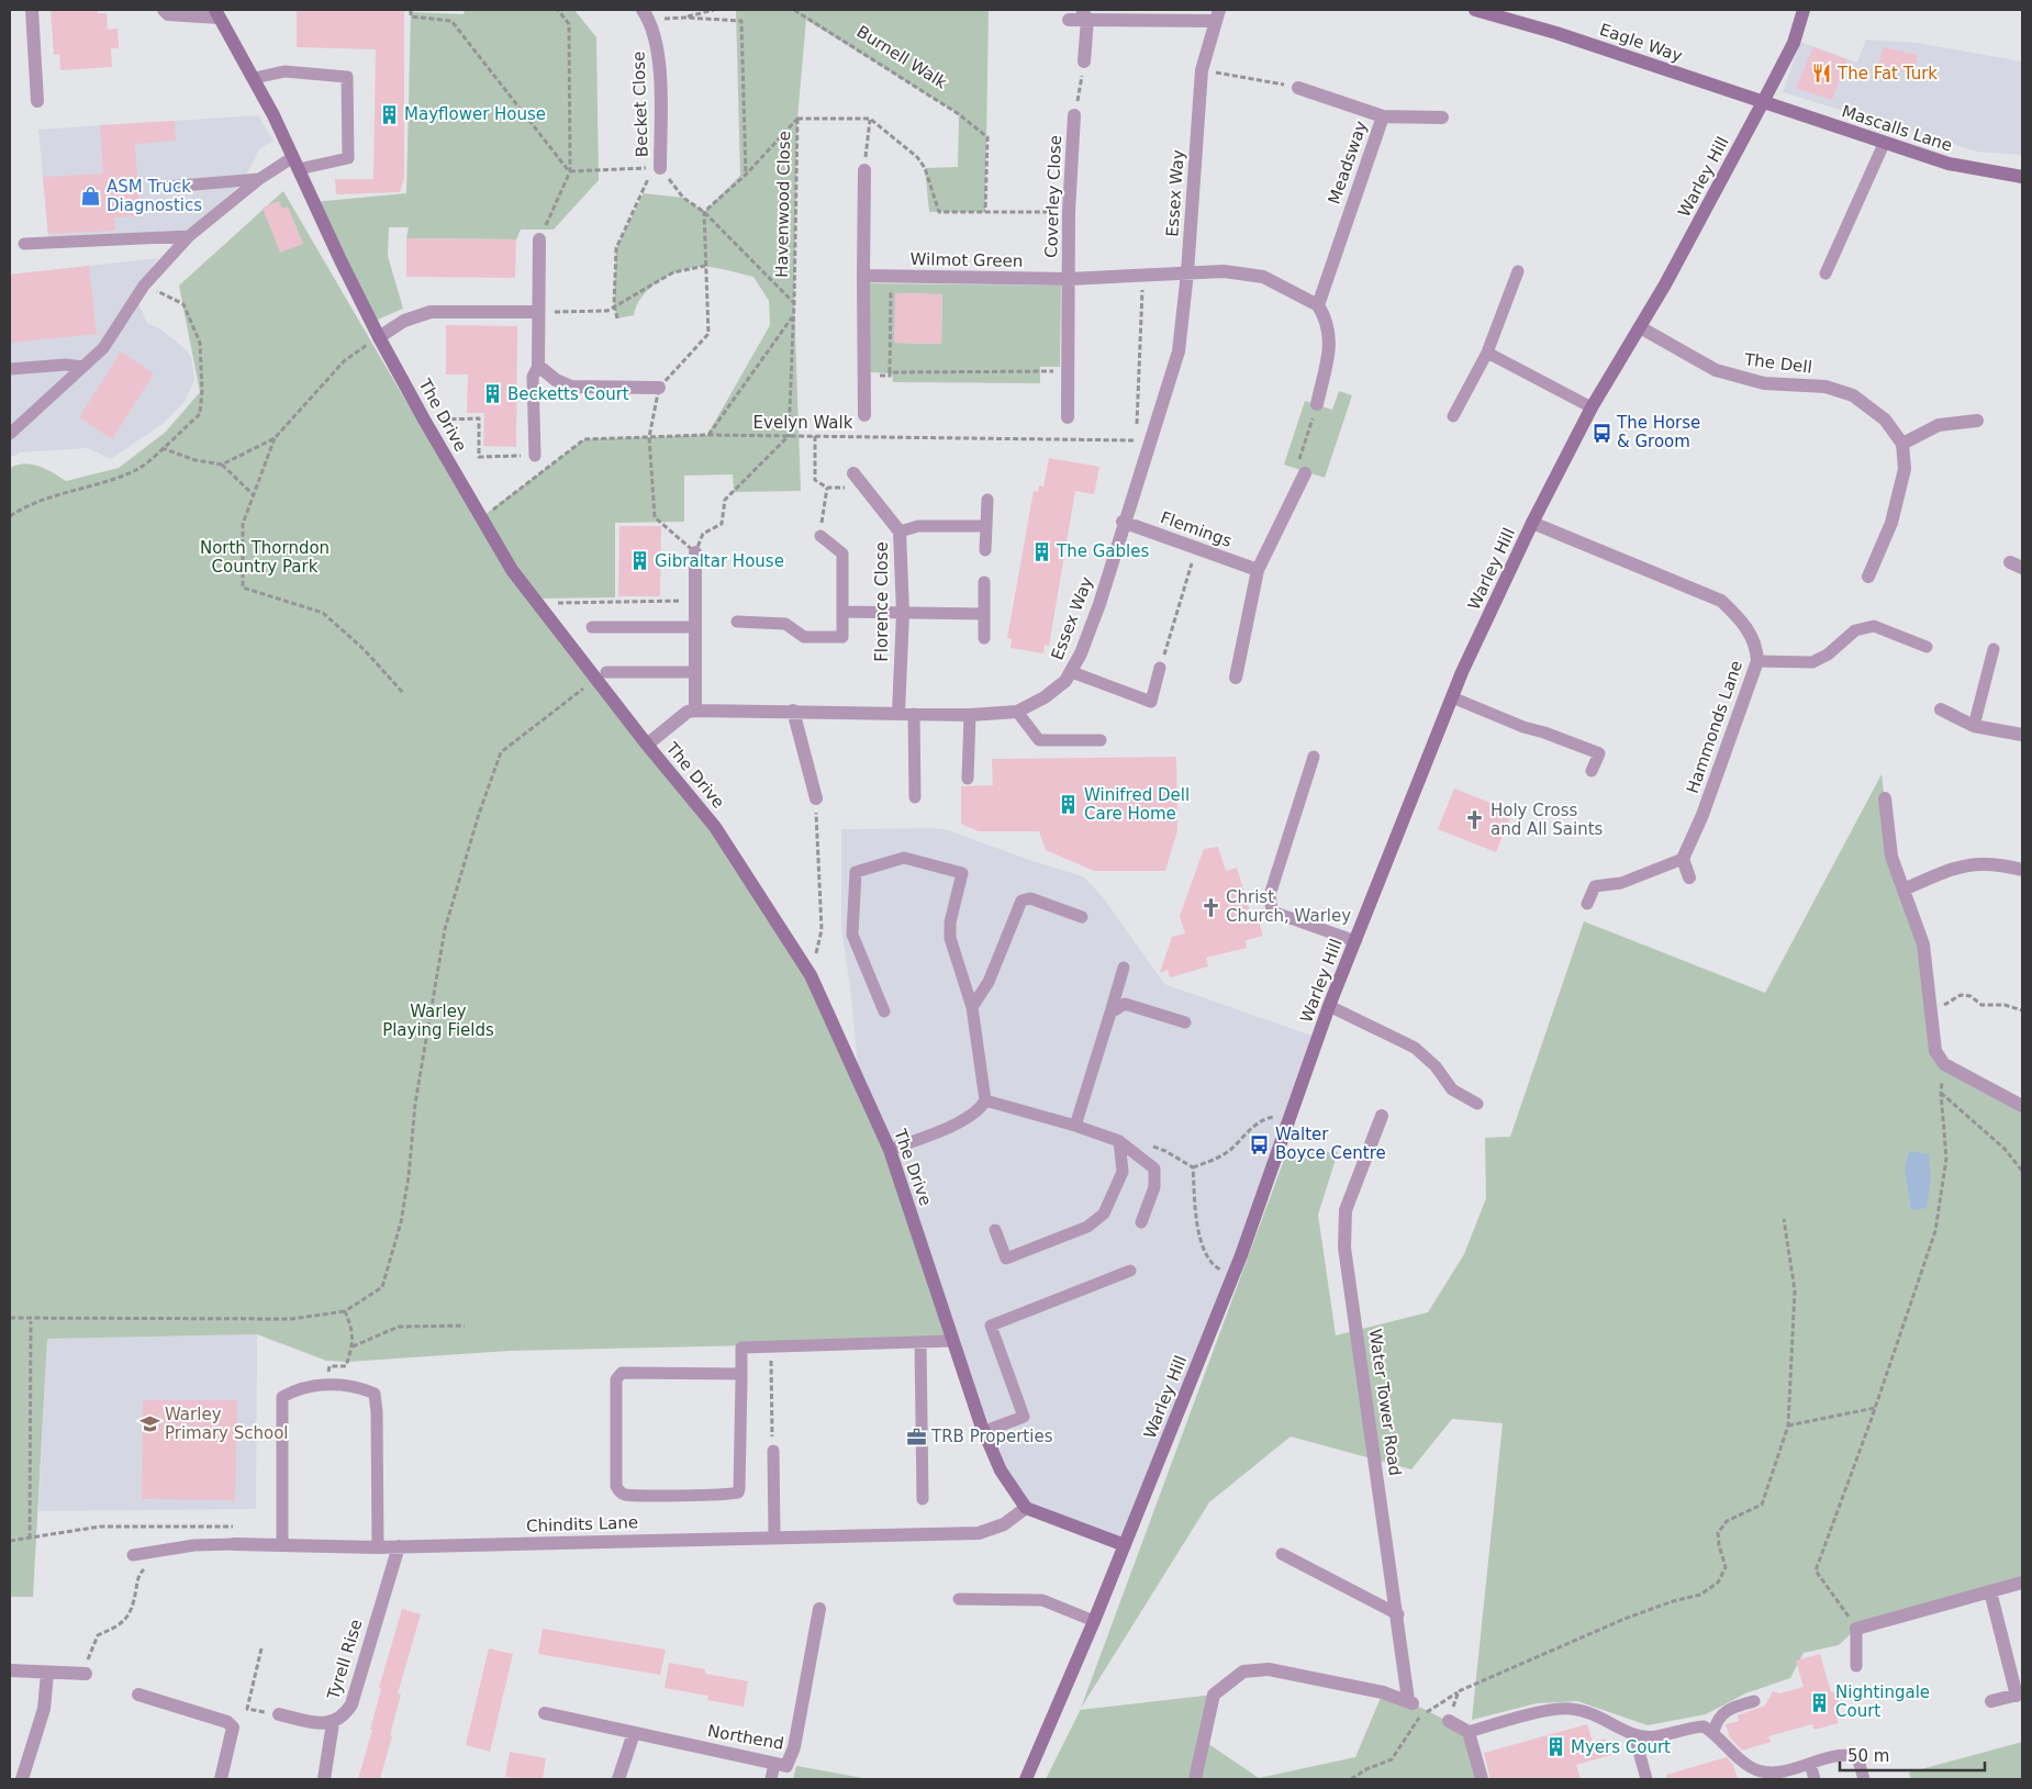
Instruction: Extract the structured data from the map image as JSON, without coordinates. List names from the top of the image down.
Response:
{
  "streets": {
    "street": [
      "Eagle Way",
      "Becket Close",
      "Mascalls Lane",
      "Meadsway",
      "Warley Hill",
      "Essex Way",
      "Coverley Close",
      "Wilmot Green",
      "The Dell",
      "The Drive",
      "Flemings",
      "Florence Close",
      "Hammonds Lane",
      "Water Tower Road",
      "Chindits Lane",
      "Tyrell Rise",
      "Northend"
    ],
    "path": ["Burnell Walk", "Havenwood Close", "Evelyn Walk"]
  },
  "crossings": [
    ["Eagle Way", "Mascalls Lane"],
    ["Eagle Way", "Warley Hill"],
    ["Mascalls Lane", "Warley Hill"],
    ["Warley Hill", "The Dell"],
    ["Warley Hill", "Hammonds Lane"],
    ["Essex Way", "Wilmot Green"],
    ["Essex Way", "Evelyn Walk"],
    ["Essex Way", "Flemings"],
    ["Essex Way", "Florence Close"],
    ["Coverley Close", "Wilmot Green"],
    ["Havenwood Close", "Evelyn Walk"],
    ["The Drive", "Evelyn Walk"],
    ["The Drive", "Chindits Lane"],
    ["Chindits Lane", "Tyrell Rise"]
  ],
  "parks": ["North Thorndon Country Park", "Warley Playing Fields"],
  "places": {
    "restaurant": ["The Fat Turk"],
    "building": [
      "Mayflower House",
      "Becketts Court",
      "The Gables",
      "Gibraltar House",
      "Winifred Dell Care Home",
      "Nightingale Court",
      "Myers Court"
    ],
    "shop": ["ASM Truck Diagnostics"],
    "bus stop": ["The Horse & Groom", "Walter Boyce Centre"],
    "church": ["Holy Cross and All Saints", "Christ Church, Warley"],
    "school or university": ["Warley Primary School"],
    "office": ["TRB Properties"]
  },
  "scale_bar": "50 m"
}
